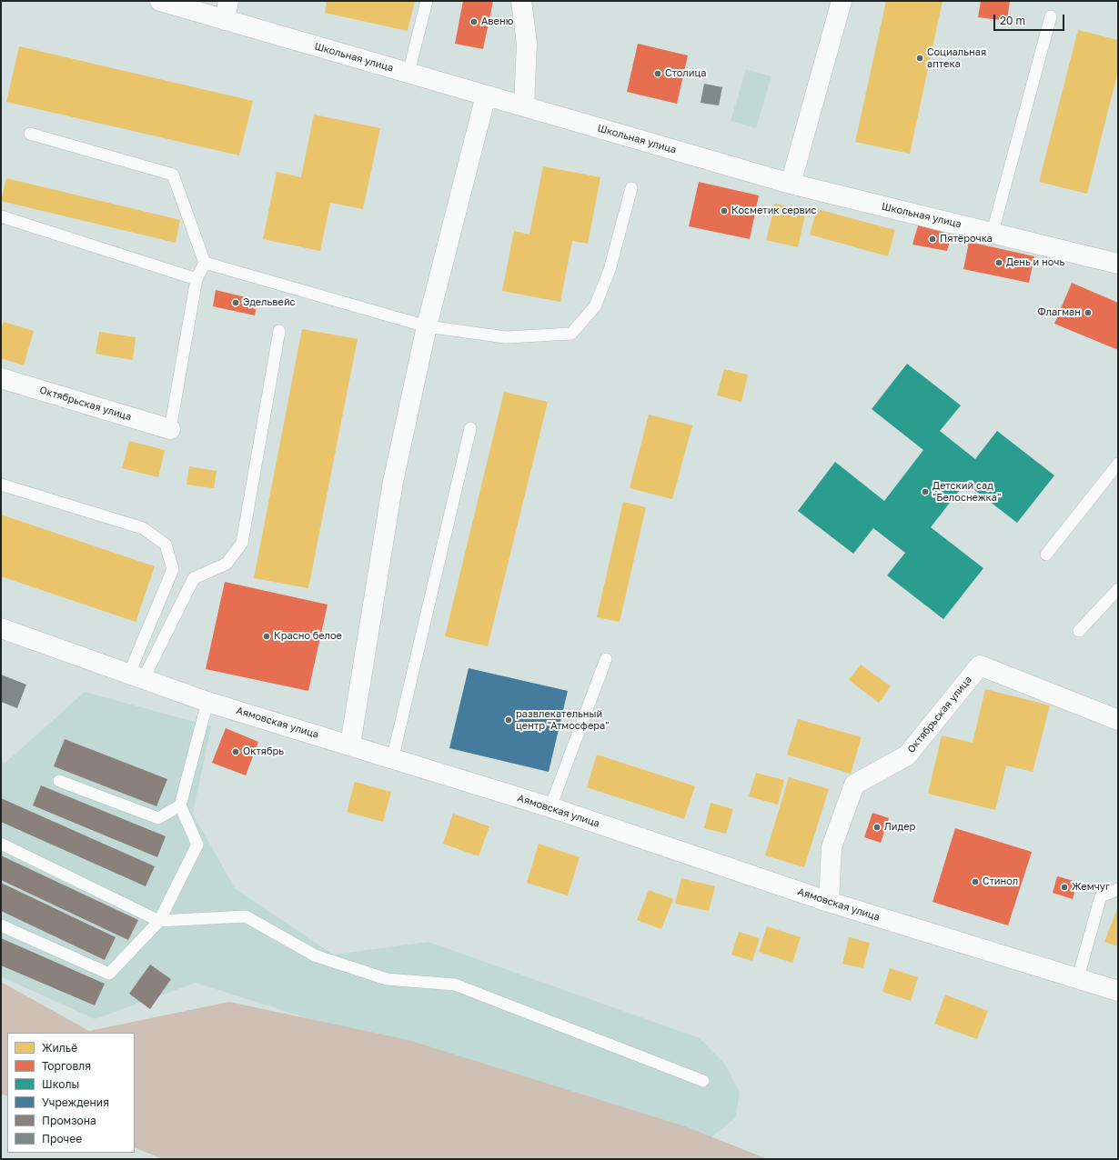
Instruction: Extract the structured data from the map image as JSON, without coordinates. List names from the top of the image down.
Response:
{
  "streets": {
    "street": ["Школьная улица", "Октябрьская улица", "Аямовская улица"]
  },
  "crossings": [
    ["Октябрьская улица", "Аямовская улица"]
  ],
  "places": [
    "Авеню",
    "Социальная аптека",
    "Столица",
    "Косметик сервис",
    "Пятёрочка",
    "День и ночь",
    "Эдельвейс",
    "Флагман",
    "Детский сад \"Белоснежка\"",
    "Красно белое",
    "развлекательный центр \"Атмосфера\"",
    "Октябрь",
    "Лидер",
    "Стинол",
    "Жемчуг"
  ],
  "legend": [
    "Жильё",
    "Торговля",
    "Школы",
    "Учреждения",
    "Промзона",
    "Прочее"
  ],
  "scale_bar": "20 m"
}
